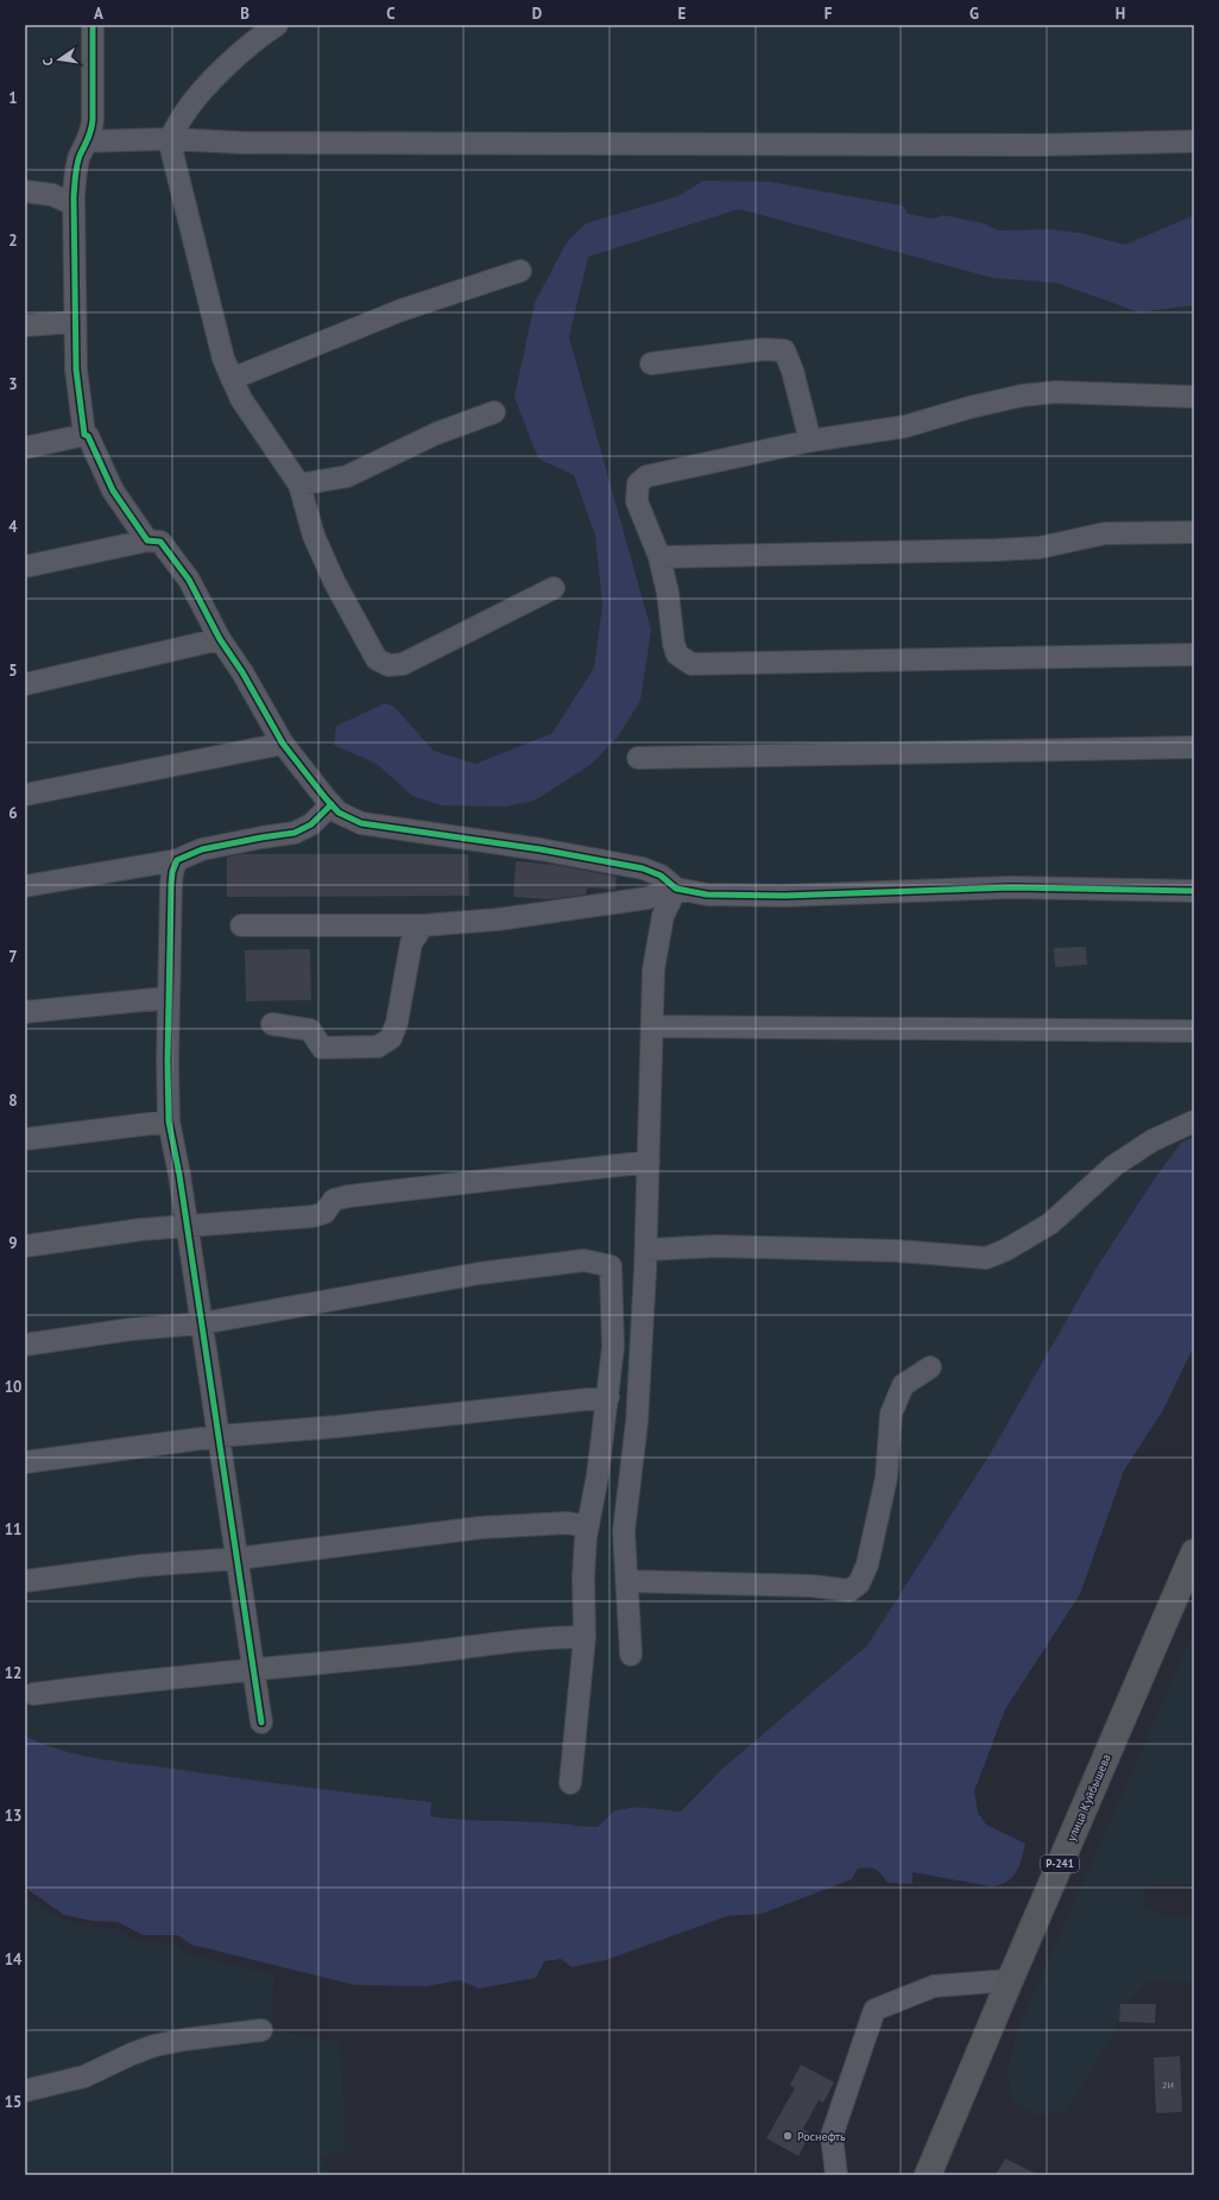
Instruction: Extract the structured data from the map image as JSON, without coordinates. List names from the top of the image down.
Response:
{
  "streets": {
    "highway": ["улица Куйбышева", "Р-241"]
  },
  "places": ["Роснефть"],
  "house_numbers": ["2И"],
  "north": "left",
  "grid": {
    "columns": [
      "A",
      "B",
      "C",
      "D",
      "E",
      "F",
      "G",
      "H"
    ],
    "rows": [
      "1",
      "2",
      "3",
      "4",
      "5",
      "6",
      "7",
      "8",
      "9",
      "10",
      "11",
      "12",
      "13",
      "14",
      "15"
    ]
  }
}
